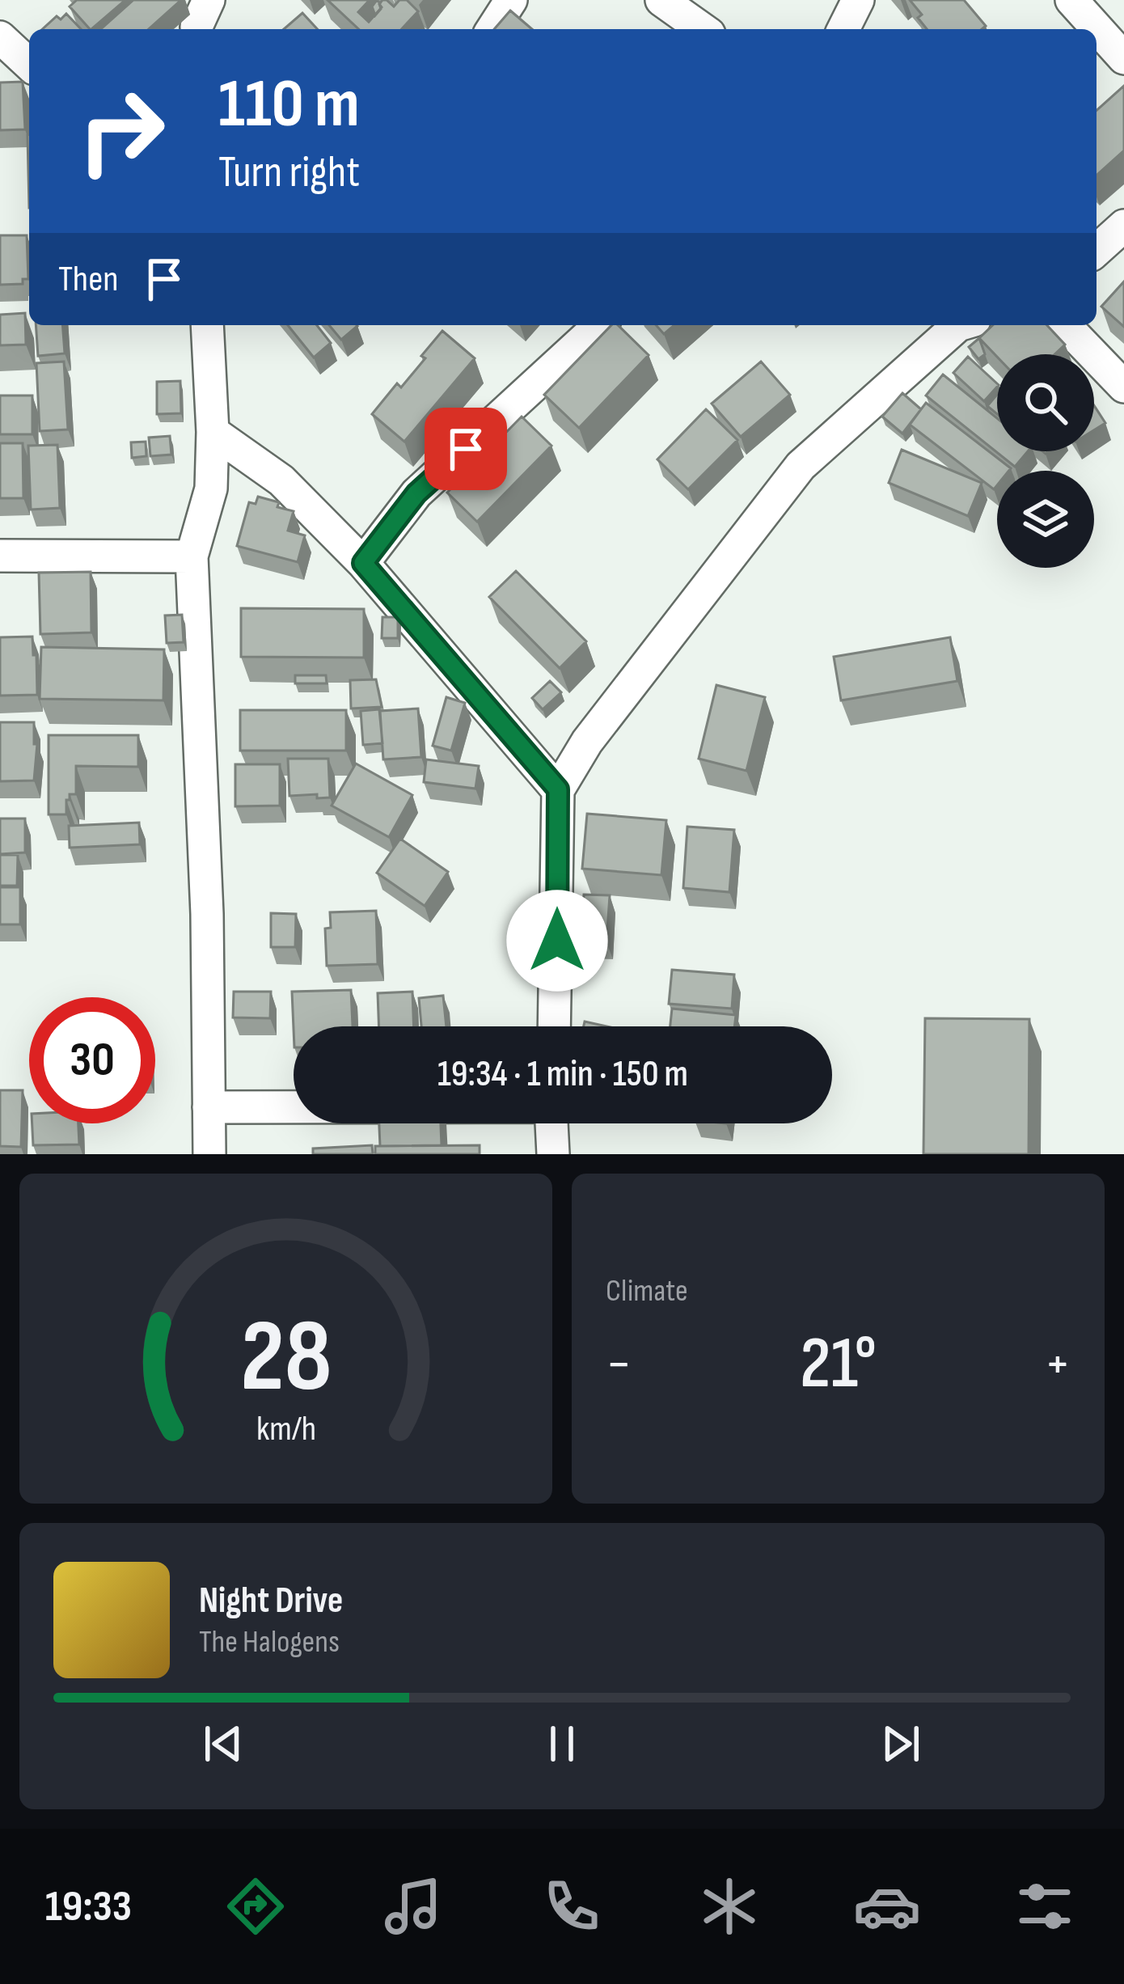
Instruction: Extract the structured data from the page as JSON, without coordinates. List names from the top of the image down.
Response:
{
  "page": {
    "turn": ["110 m", "Turn right"],
    "then": "Then",
    "limit": "30",
    "trip": "19:34 · 1 min · 150 m",
    "tile": "Climate",
    "heat": ["−", "21°", "+"],
    "song": ["Night Drive", "The Halogens"],
    "tabs": "19:33",
    "gauge": ["28", "km/h"]
  }
}
